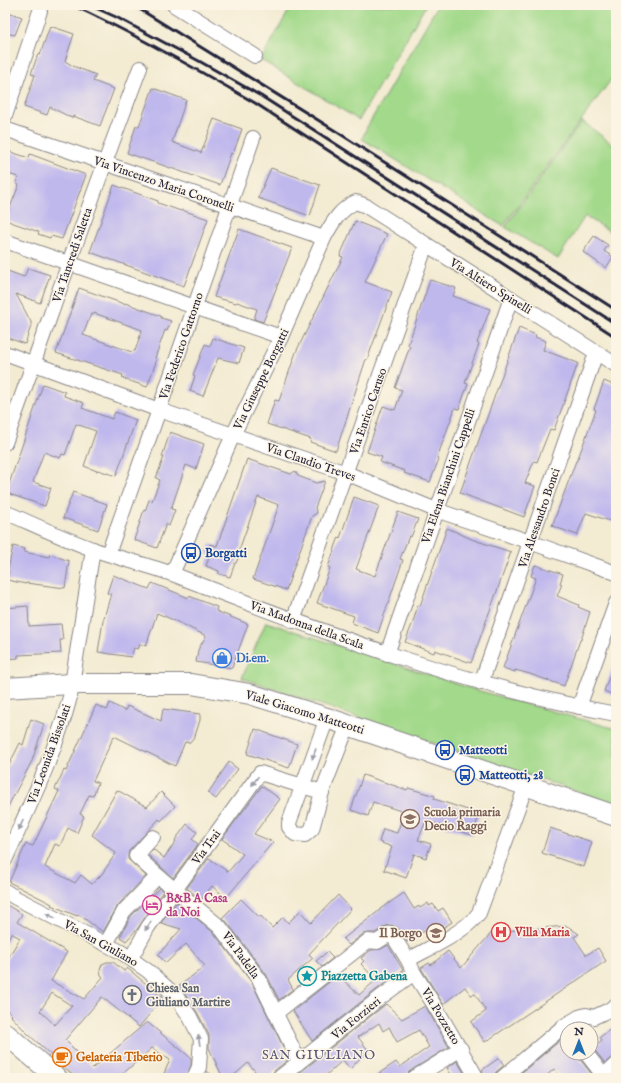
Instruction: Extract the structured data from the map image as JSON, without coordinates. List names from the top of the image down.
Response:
{
  "streets": {
    "main road": ["Viale Giacomo Matteotti"],
    "street": [
      "Via Vincenzo Maria Coronelli",
      "Via Tancredi Saletta",
      "Via Altiero Spinelli",
      "Via Federico Gattorno",
      "Via Giuseppe Borgatti",
      "Via Enrico Caruso",
      "Via Claudio Treves",
      "Via Elena Bianchini Cappelli",
      "Via Alessandro Bonci",
      "Via Madonna della Scala",
      "Via Leonida Bissolati",
      "Via Trai",
      "Via San Giuliano",
      "Via Padella",
      "Via Pozzetto",
      "Via Forzieri"
    ]
  },
  "crossings": [
    ["Via Vincenzo Maria Coronelli", "Via Tancredi Saletta"],
    ["Via Vincenzo Maria Coronelli", "Via Federico Gattorno"],
    ["Via Vincenzo Maria Coronelli", "Via Giuseppe Borgatti"],
    ["Via Tancredi Saletta", "Via Claudio Treves"],
    ["Via Altiero Spinelli", "Via Giuseppe Borgatti"],
    ["Via Altiero Spinelli", "Via Enrico Caruso"],
    ["Via Altiero Spinelli", "Via Elena Bianchini Cappelli"],
    ["Via Altiero Spinelli", "Via Alessandro Bonci"],
    ["Via Federico Gattorno", "Via Claudio Treves"],
    ["Via Federico Gattorno", "Via Madonna della Scala"],
    ["Via Giuseppe Borgatti", "Via Claudio Treves"],
    ["Via Giuseppe Borgatti", "Via Madonna della Scala"],
    ["Via Enrico Caruso", "Via Claudio Treves"],
    ["Via Enrico Caruso", "Via Madonna della Scala"],
    ["Via Claudio Treves", "Via Elena Bianchini Cappelli"],
    ["Via Claudio Treves", "Via Alessandro Bonci"],
    ["Via Elena Bianchini Cappelli", "Via Madonna della Scala"],
    ["Via Alessandro Bonci", "Via Madonna della Scala"],
    ["Via Madonna della Scala", "Via Leonida Bissolati"],
    ["Viale Giacomo Matteotti", "Via Leonida Bissolati"],
    ["Via Trai", "Via San Giuliano"],
    ["Via Trai", "Via Padella"],
    ["Via Padella", "Via Pozzetto"],
    ["Via Padella", "Via Forzieri"],
    ["Via Pozzetto", "Via Forzieri"]
  ],
  "one_way": ["Via Leonida Bissolati", "Via San Giuliano"],
  "districts": ["SAN GIULIANO"],
  "places": {
    "bus stop": ["Borgatti", "Matteotti", "Matteotti, 28"],
    "shop": ["Di.em."],
    "school or university": ["Scuola primaria Decio Raggi", "Il Borgo"],
    "hotel": ["B&B A Casa da Noi"],
    "hospital": ["Villa Maria"],
    "place": ["Piazzetta Gabena"],
    "church": ["Chiesa San Giuliano Martire"],
    "cafe": ["Gelateria Tiberio"]
  },
  "north": "top"
}
